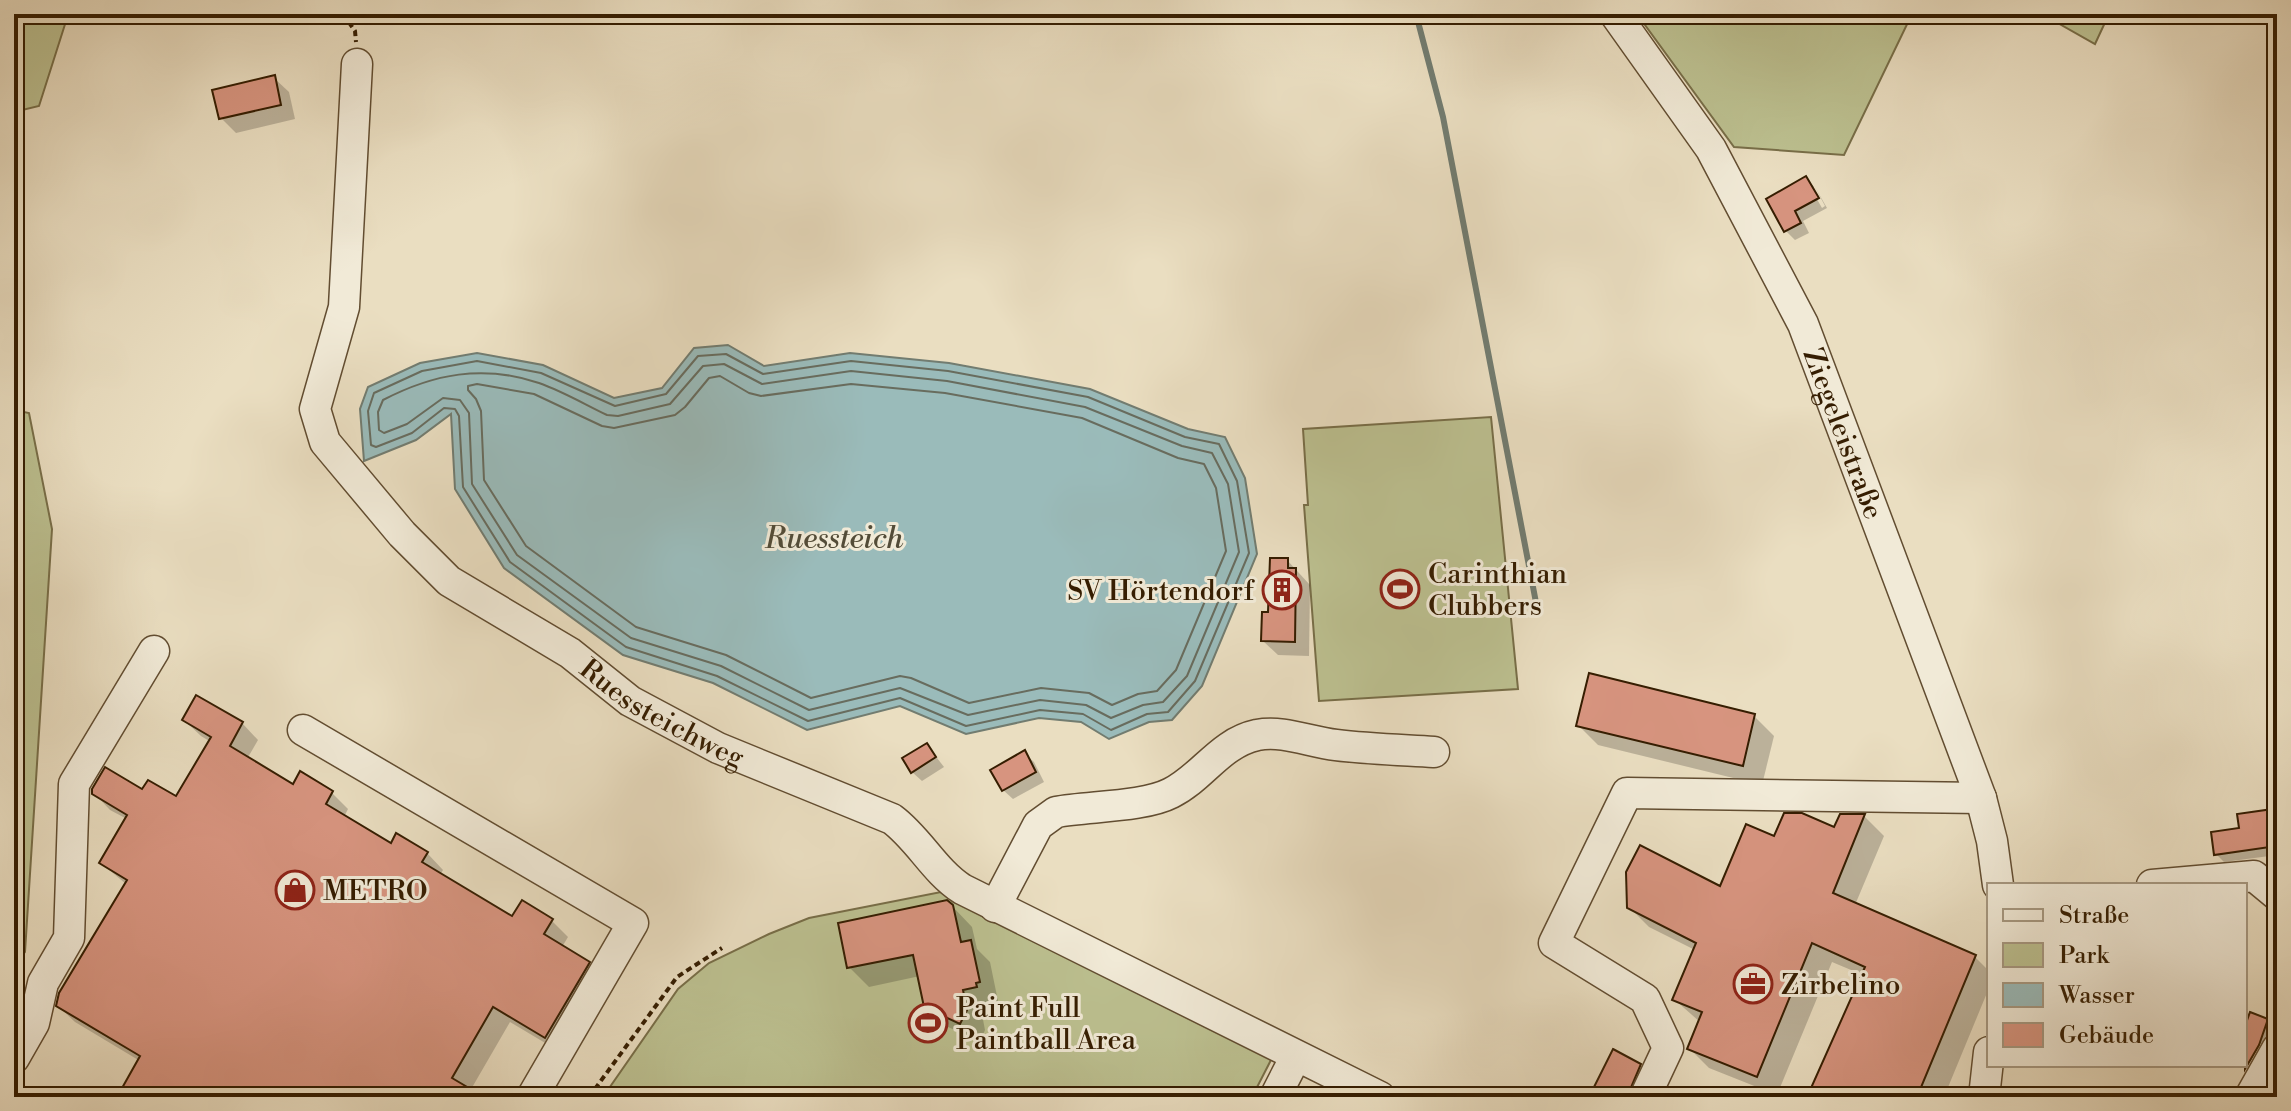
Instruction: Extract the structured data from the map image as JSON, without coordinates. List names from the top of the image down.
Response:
{
  "streets": {
    "street": ["Ziegeleistraße", "Ruessteichweg"]
  },
  "water": ["Ruessteich"],
  "places": {
    "sports": ["Carinthian Clubbers", "Paint Full Paintball Area"],
    "building": ["SV Hörtendorf"],
    "shop": ["METRO"],
    "office": ["Zirbelino"]
  },
  "legend": [
    "Straße",
    "Park",
    "Wasser",
    "Gebäude"
  ]
}
